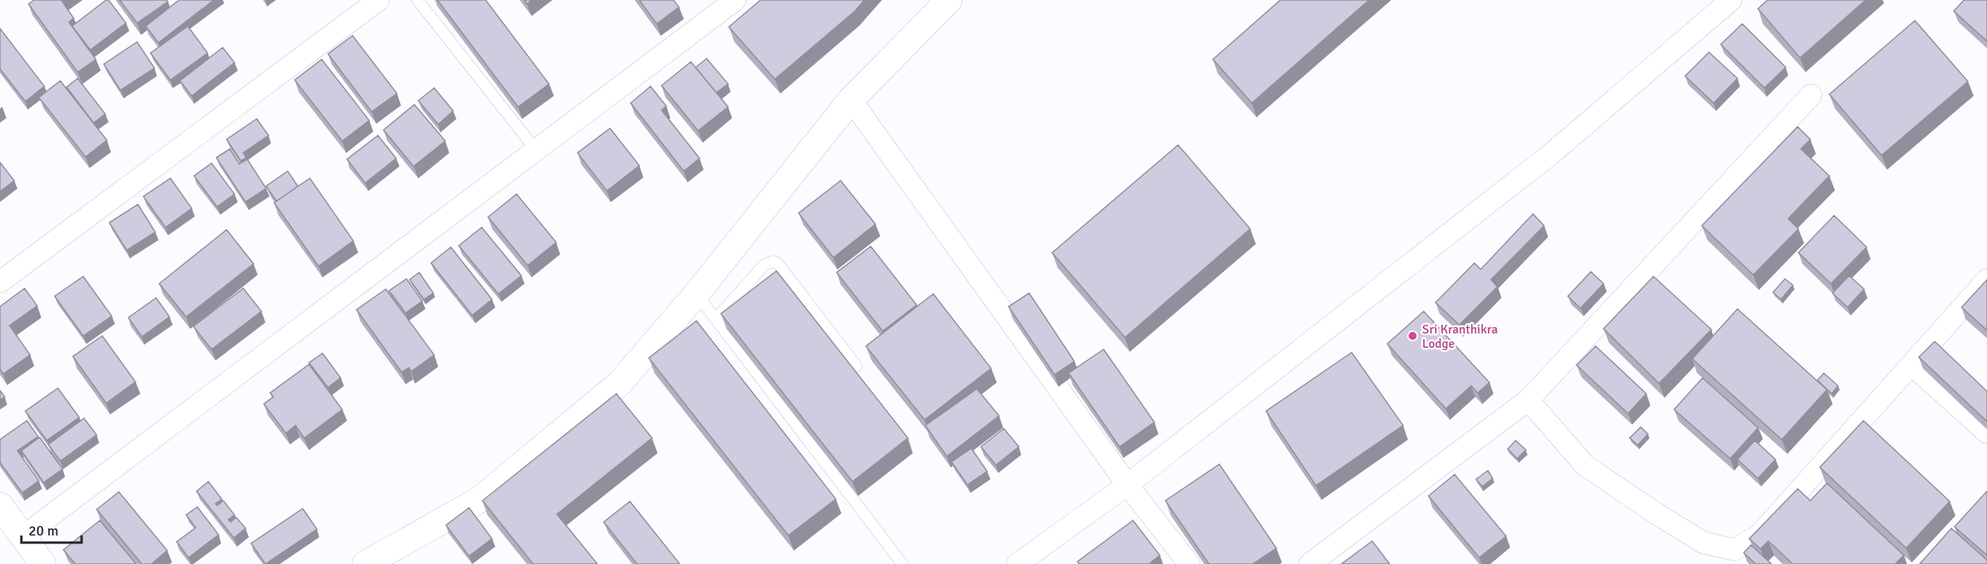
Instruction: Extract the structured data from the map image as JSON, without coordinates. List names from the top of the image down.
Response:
{
  "places": ["Sri Kranthikra Lodge"],
  "scale_bar": "20 m"
}
